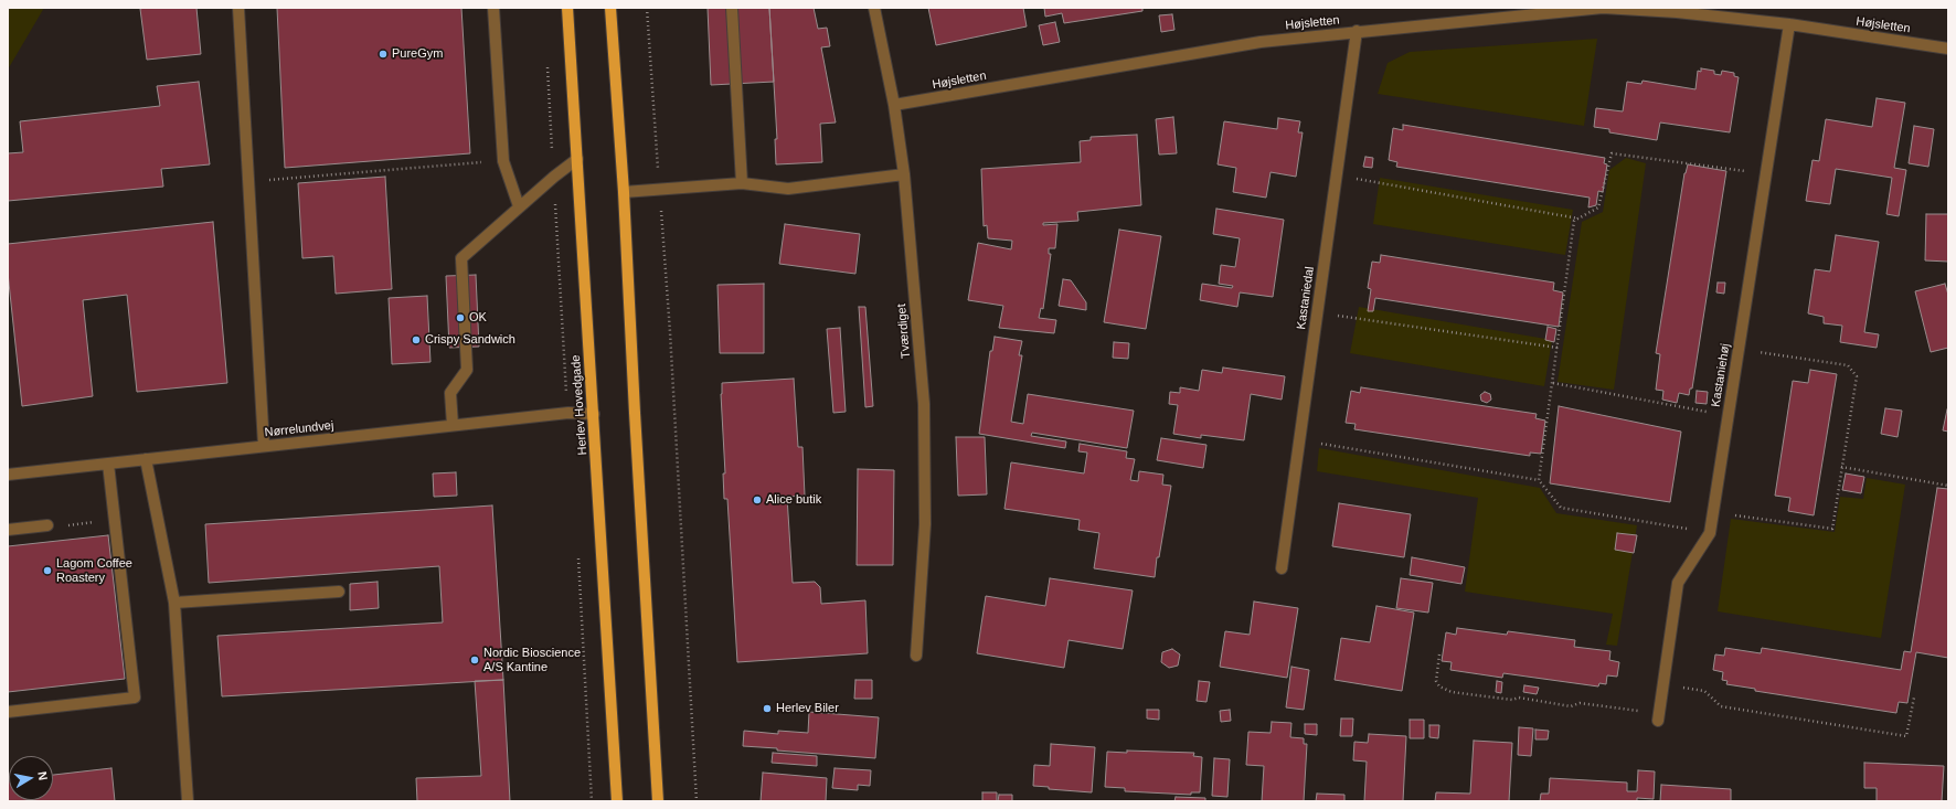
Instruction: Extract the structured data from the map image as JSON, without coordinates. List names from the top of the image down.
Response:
{
  "streets": {
    "main road": ["Herlev Hovedgade"],
    "street": [
      "Højsletten",
      "Kastaniedal",
      "Tværdiget",
      "Kastaniehøj",
      "Nørrelundvej"
    ]
  },
  "crossings": [
    ["Højsletten", "Kastaniedal"],
    ["Højsletten", "Tværdiget"],
    ["Højsletten", "Kastaniehøj"],
    ["Herlev Hovedgade", "Nørrelundvej"]
  ],
  "places": [
    "PureGym",
    "OK",
    "Crispy Sandwich",
    "Alice butik",
    "Lagom Coffee Roastery",
    "Nordic Bioscience A/S Kantine",
    "Herlev Biler"
  ],
  "north": "right"
}
